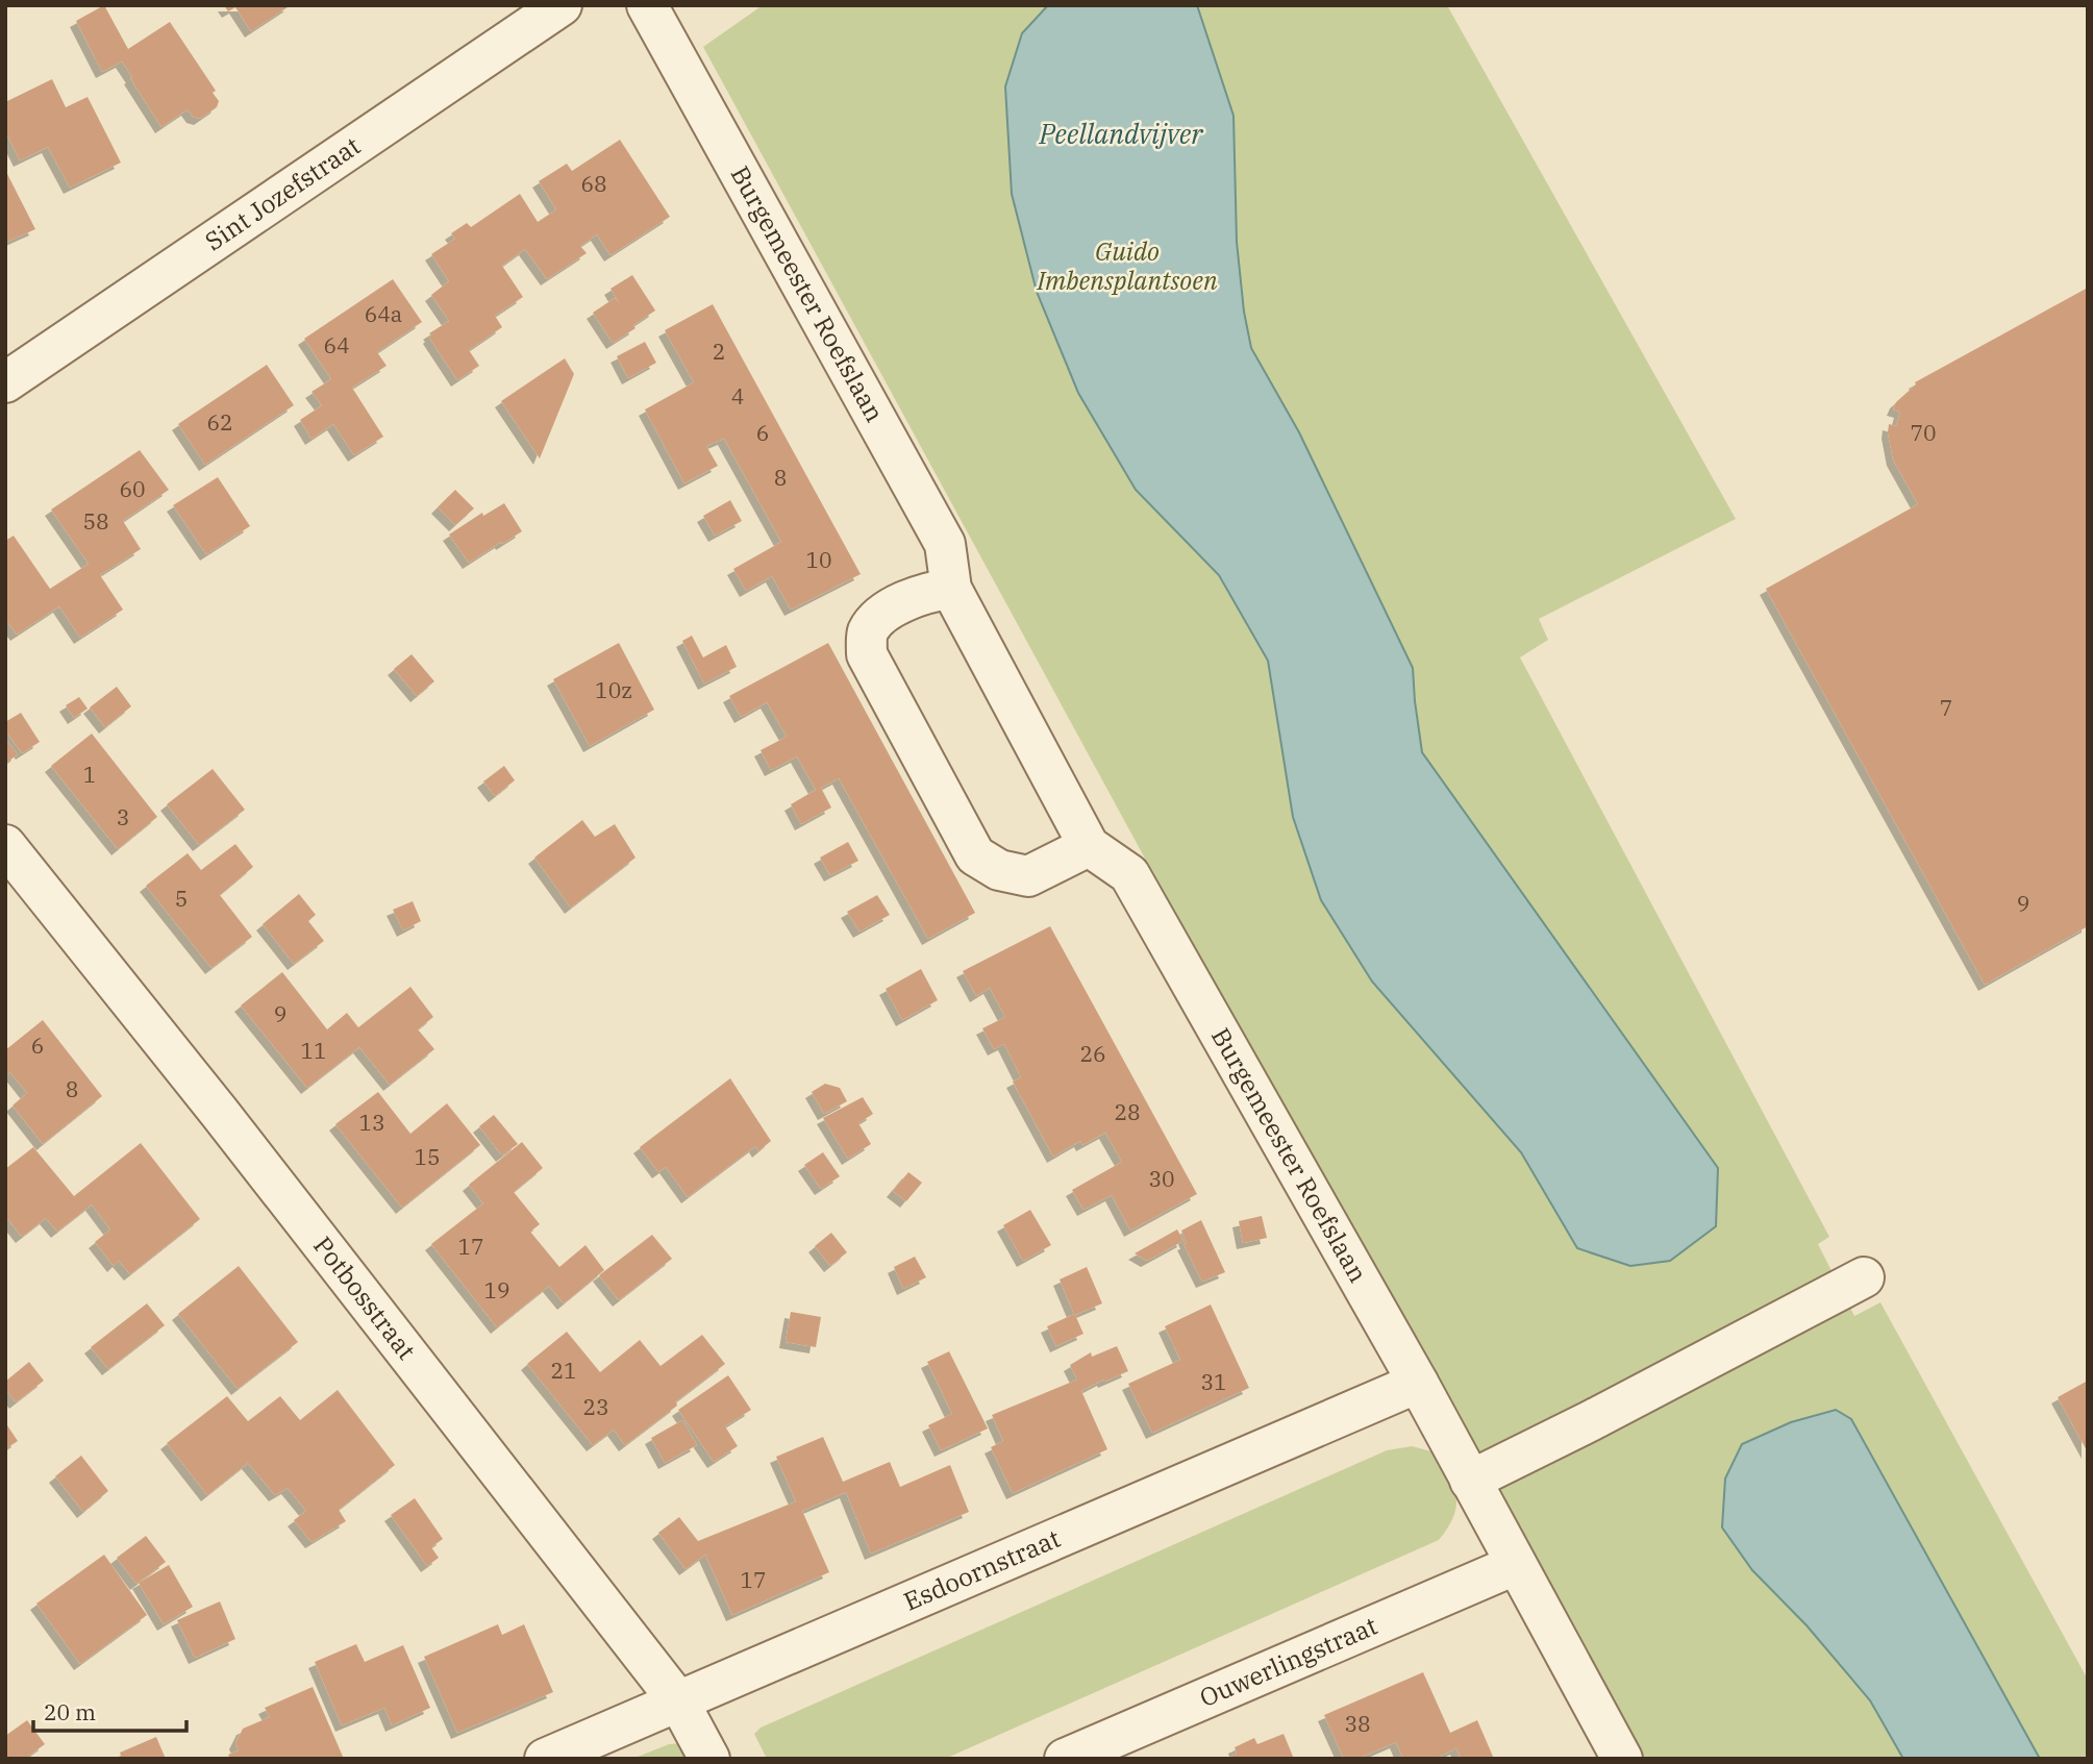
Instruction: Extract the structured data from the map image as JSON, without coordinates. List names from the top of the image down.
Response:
{
  "streets": {
    "street": [
      "Sint Jozefstraat",
      "Burgemeester Roefslaan",
      "Potbosstraat",
      "Esdoornstraat",
      "Ouwerlingstraat"
    ]
  },
  "crossings": [
    ["Burgemeester Roefslaan", "Esdoornstraat"],
    ["Burgemeester Roefslaan", "Ouwerlingstraat"],
    ["Potbosstraat", "Esdoornstraat"]
  ],
  "water": ["Peellandvijver"],
  "parks": ["Guido Imbensplantsoen"],
  "house_numbers": [
    "68",
    "64a",
    "64",
    "2",
    "4",
    "62",
    "6",
    "70",
    "8",
    "60",
    "58",
    "10",
    "10z",
    "7",
    "1",
    "3",
    "5",
    "9",
    "9",
    "6",
    "11",
    "26",
    "8",
    "28",
    "13",
    "15",
    "30",
    "17",
    "19",
    "21",
    "31",
    "23",
    "17",
    "38"
  ],
  "scale_bar": "20 m"
}
